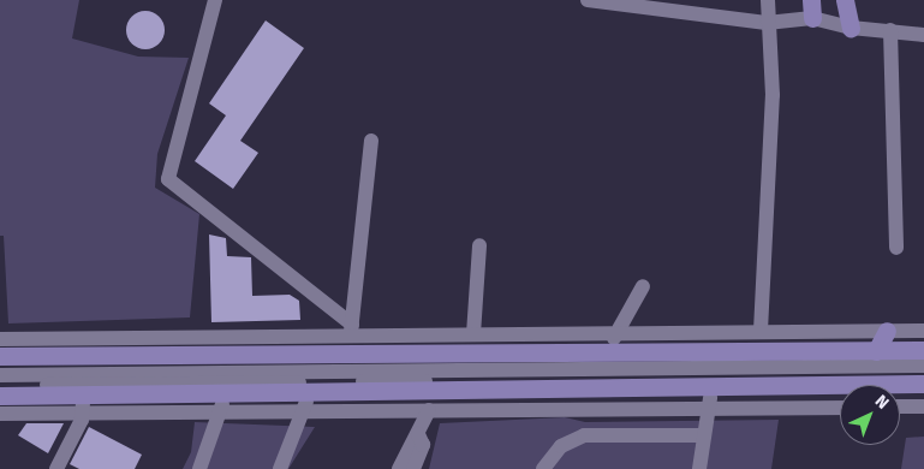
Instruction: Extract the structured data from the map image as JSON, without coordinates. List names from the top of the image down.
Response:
{
  "north": "top right"
}
